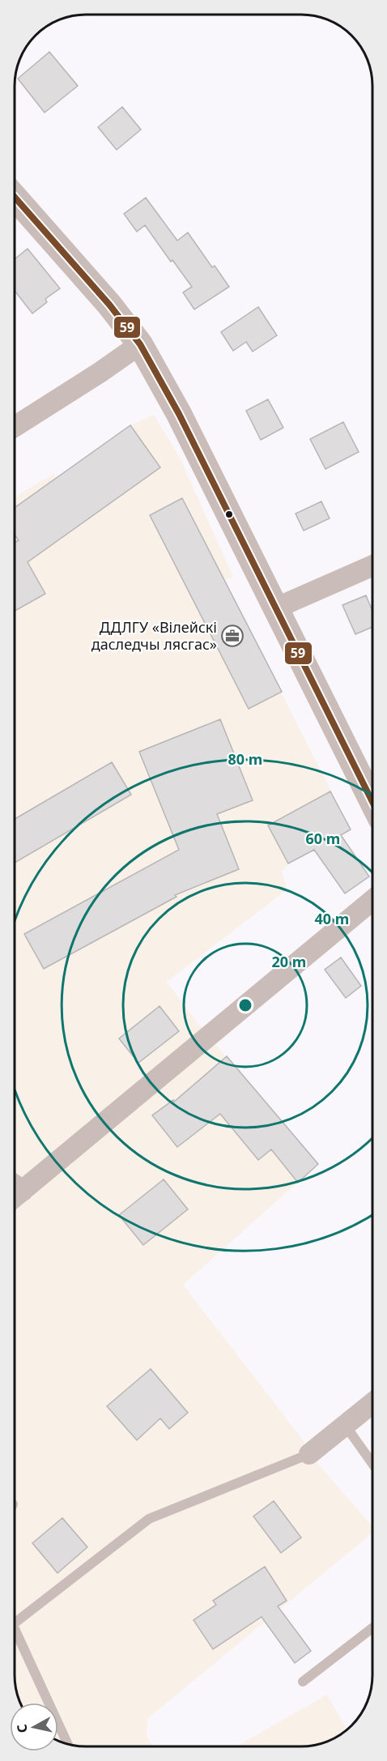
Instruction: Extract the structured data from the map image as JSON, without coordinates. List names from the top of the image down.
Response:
{
  "places": {
    "office": ["ДДЛГУ «Вілейскі даследчы лясгас»"]
  },
  "lines": ["transit line 59"],
  "north": "left",
  "rings": [
    "80 m",
    "60 m",
    "40 m",
    "20 m"
  ]
}
